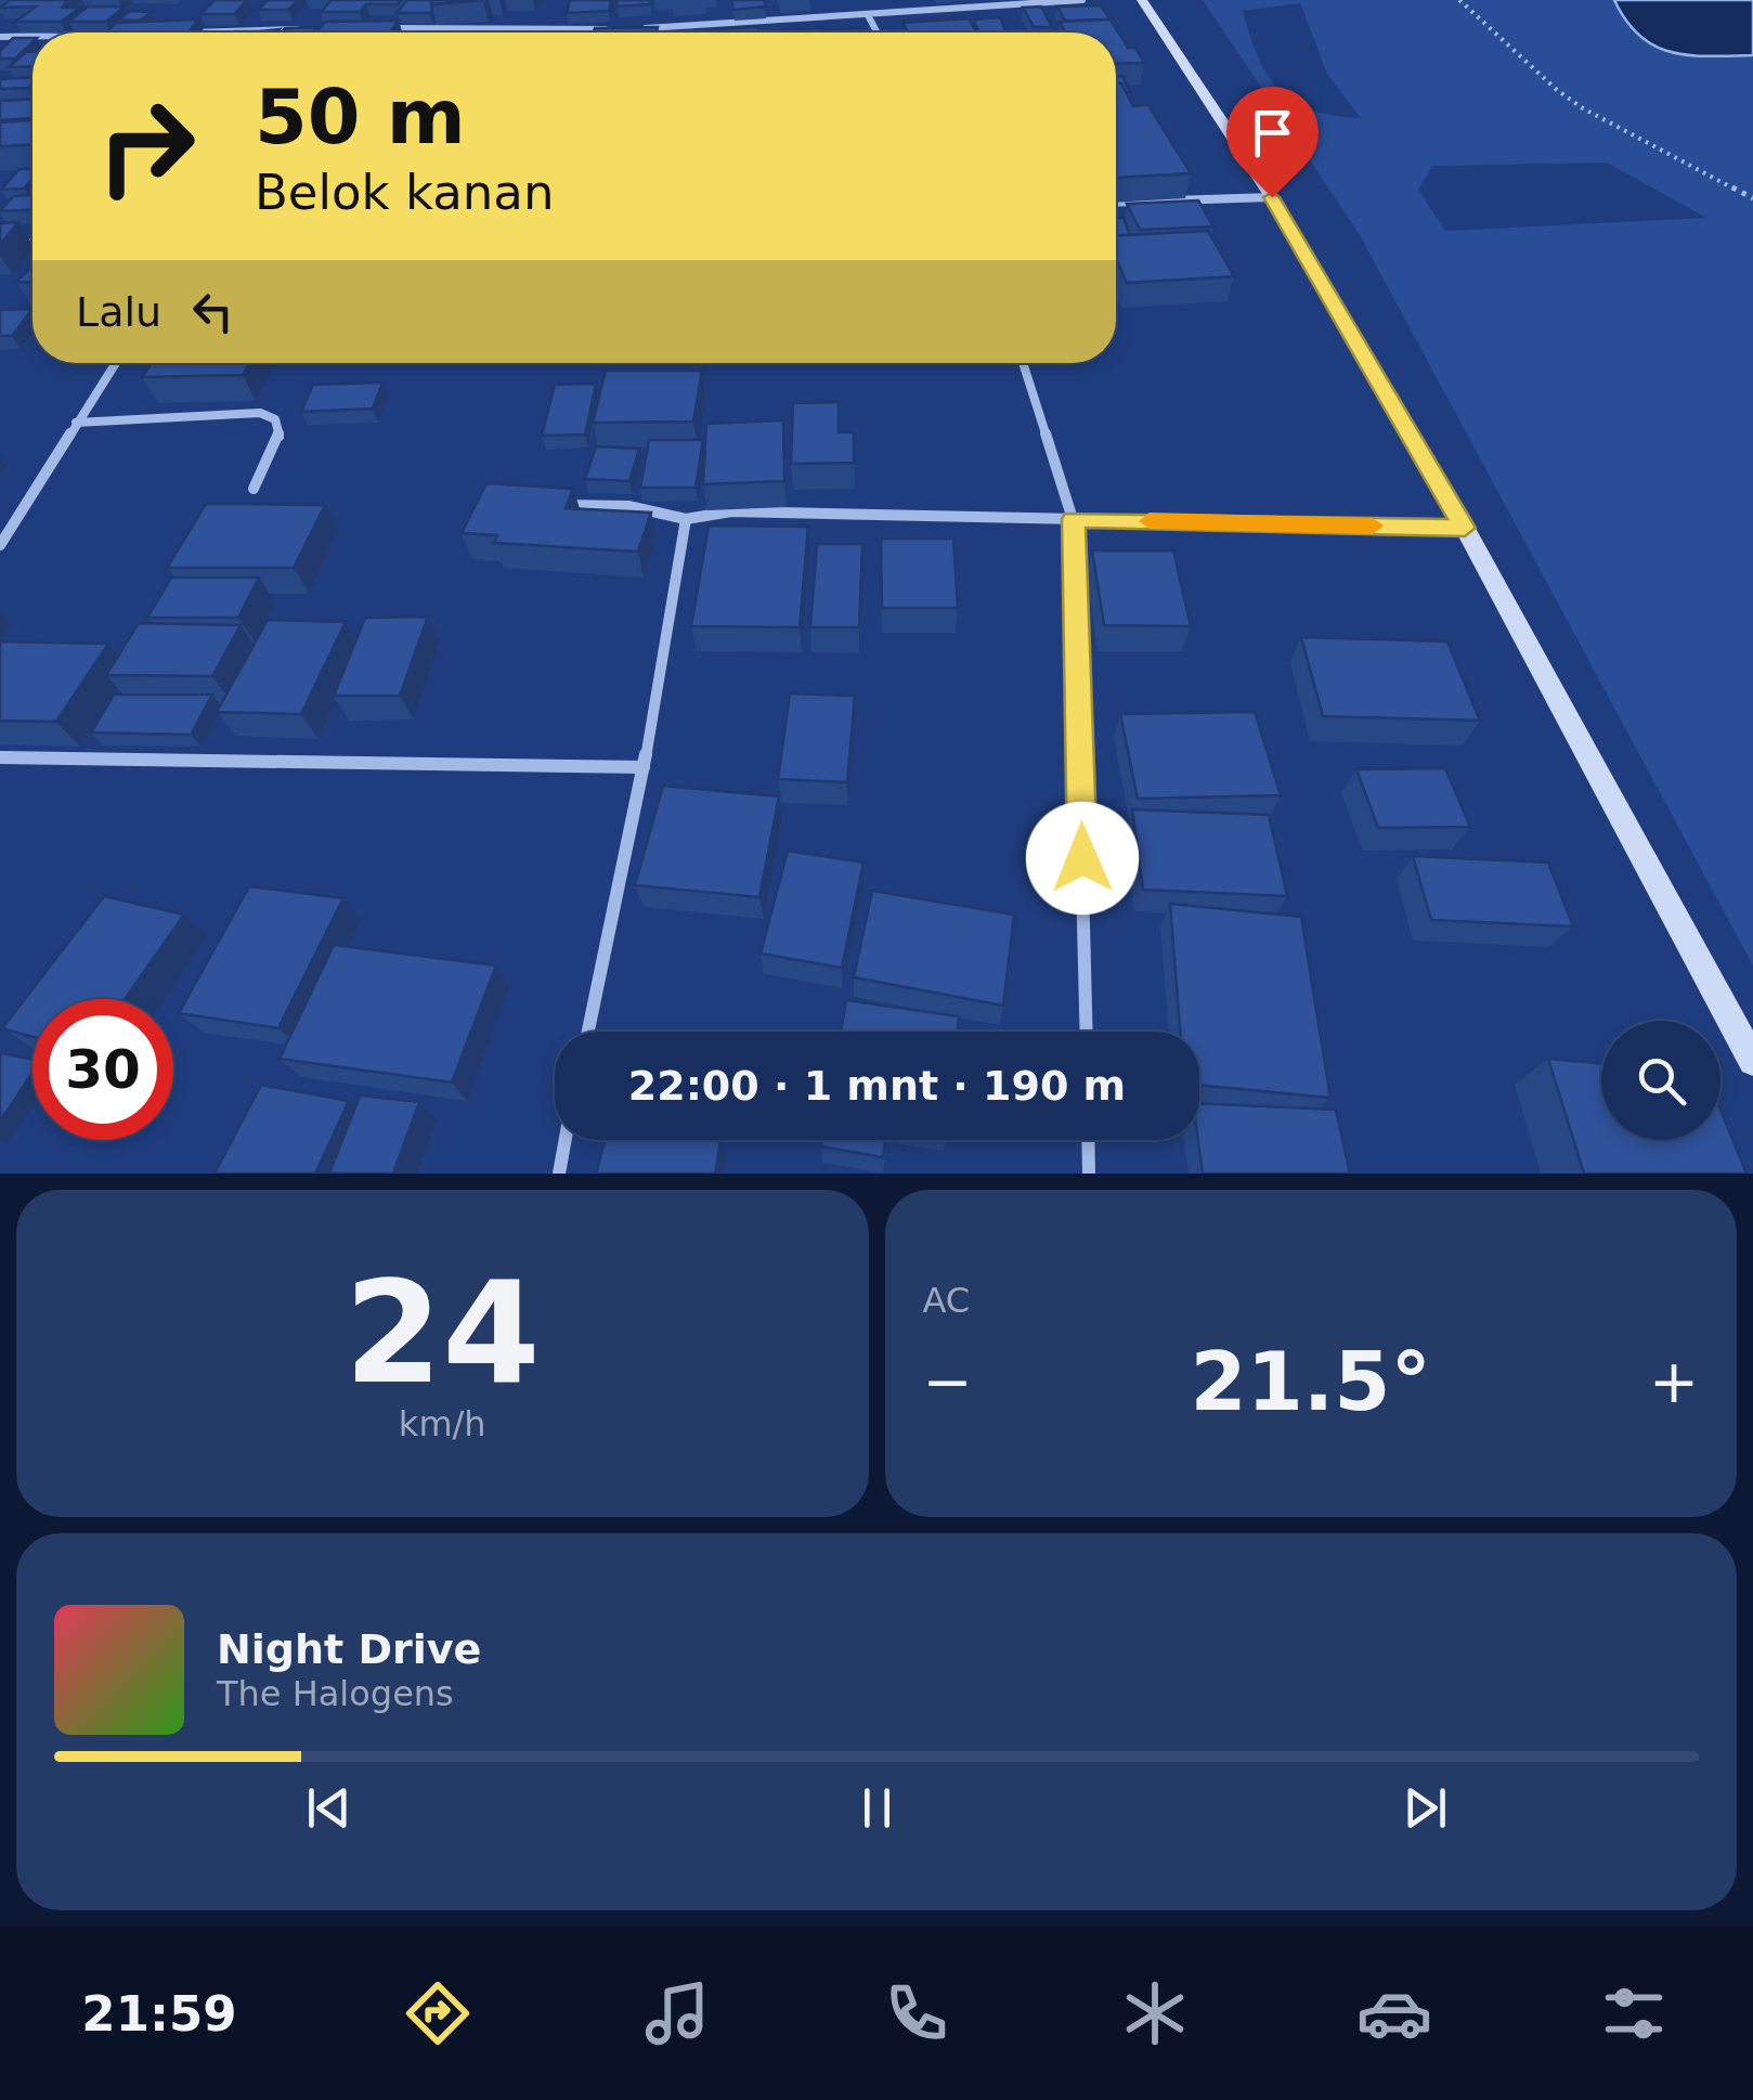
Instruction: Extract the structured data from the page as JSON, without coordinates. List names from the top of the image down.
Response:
{
  "page": {
    "turn": ["50 m", "Belok kanan"],
    "then": "Lalu",
    "limit": "30",
    "trip": "22:00 · 1 mnt · 190 m",
    "tile": [
      ["24", "km/h"],
      "AC"
    ],
    "heat": ["−", "21.5°", "+"],
    "song": ["Night Drive", "The Halogens"],
    "tabs": "21:59"
  }
}
